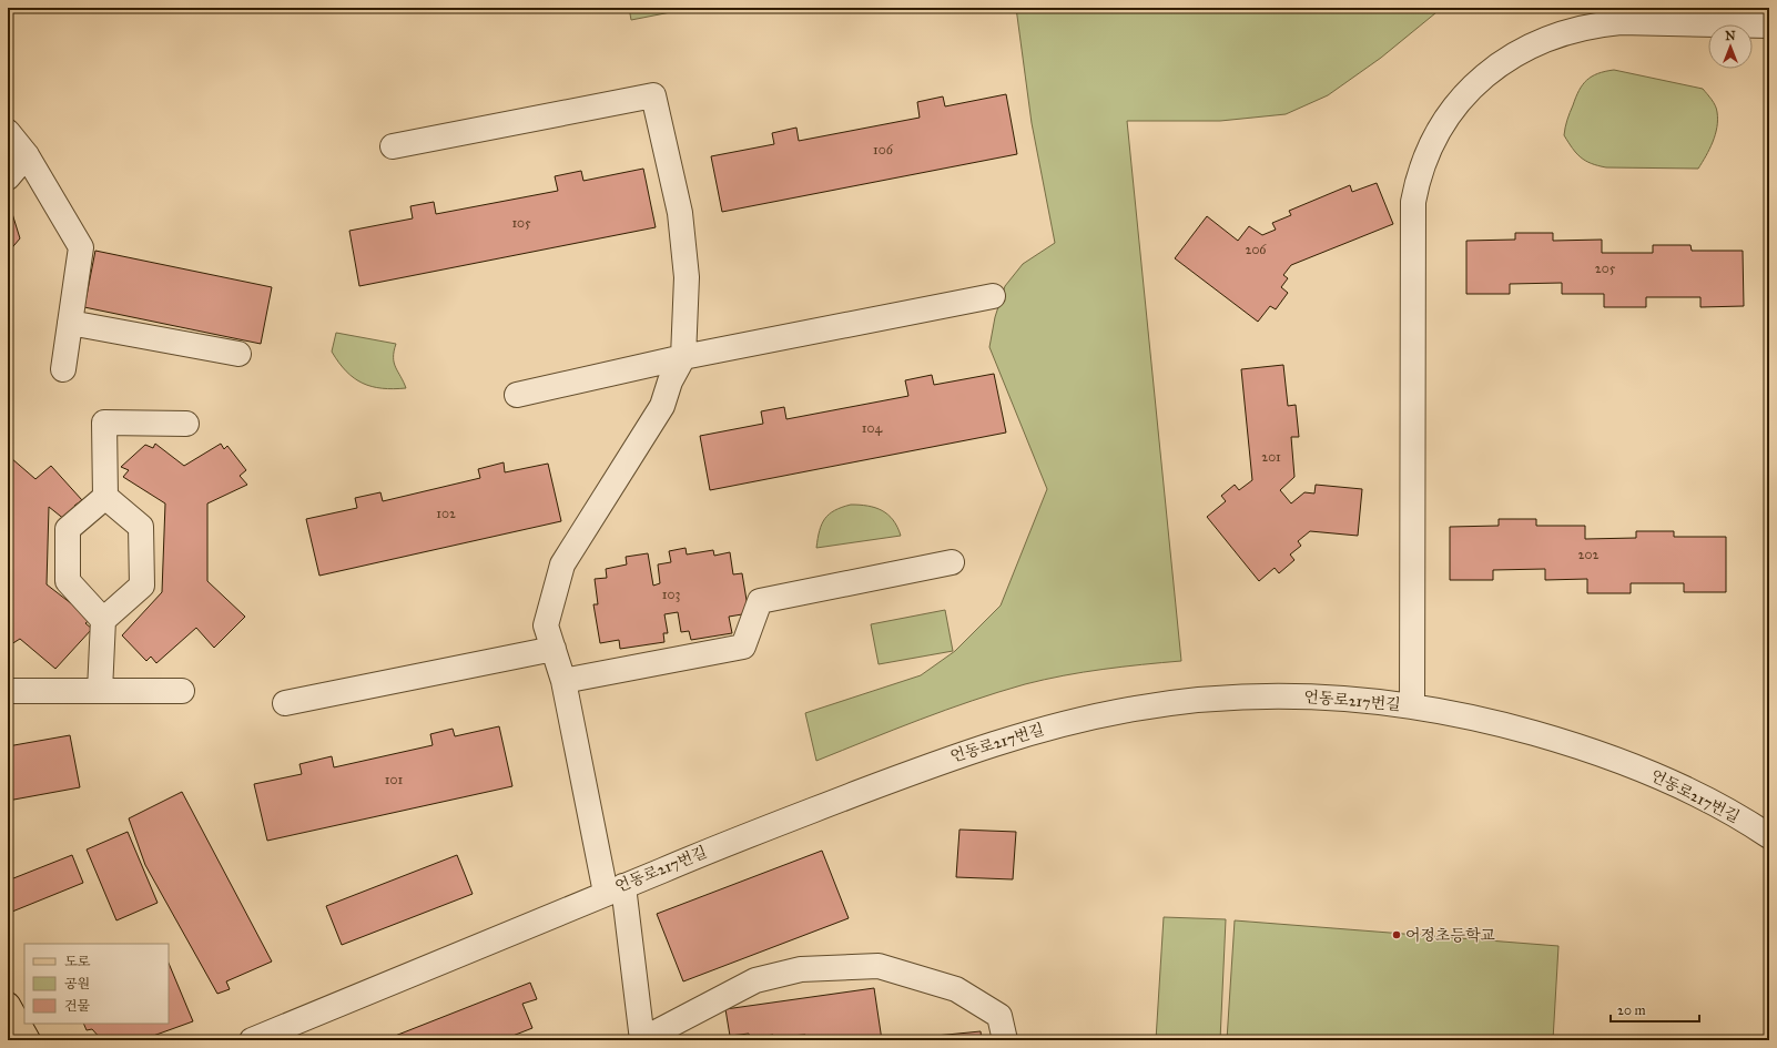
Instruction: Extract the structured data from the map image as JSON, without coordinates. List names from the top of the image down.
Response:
{
  "streets": {
    "street": ["언동로217번길"]
  },
  "places": ["어정초등학교"],
  "house_numbers": [
    "106",
    "105",
    "206",
    "205",
    "104",
    "201",
    "102",
    "202",
    "103",
    "101"
  ],
  "legend": ["도로", "공원", "건물"],
  "scale_bar": "20 m",
  "north": "top"
}
